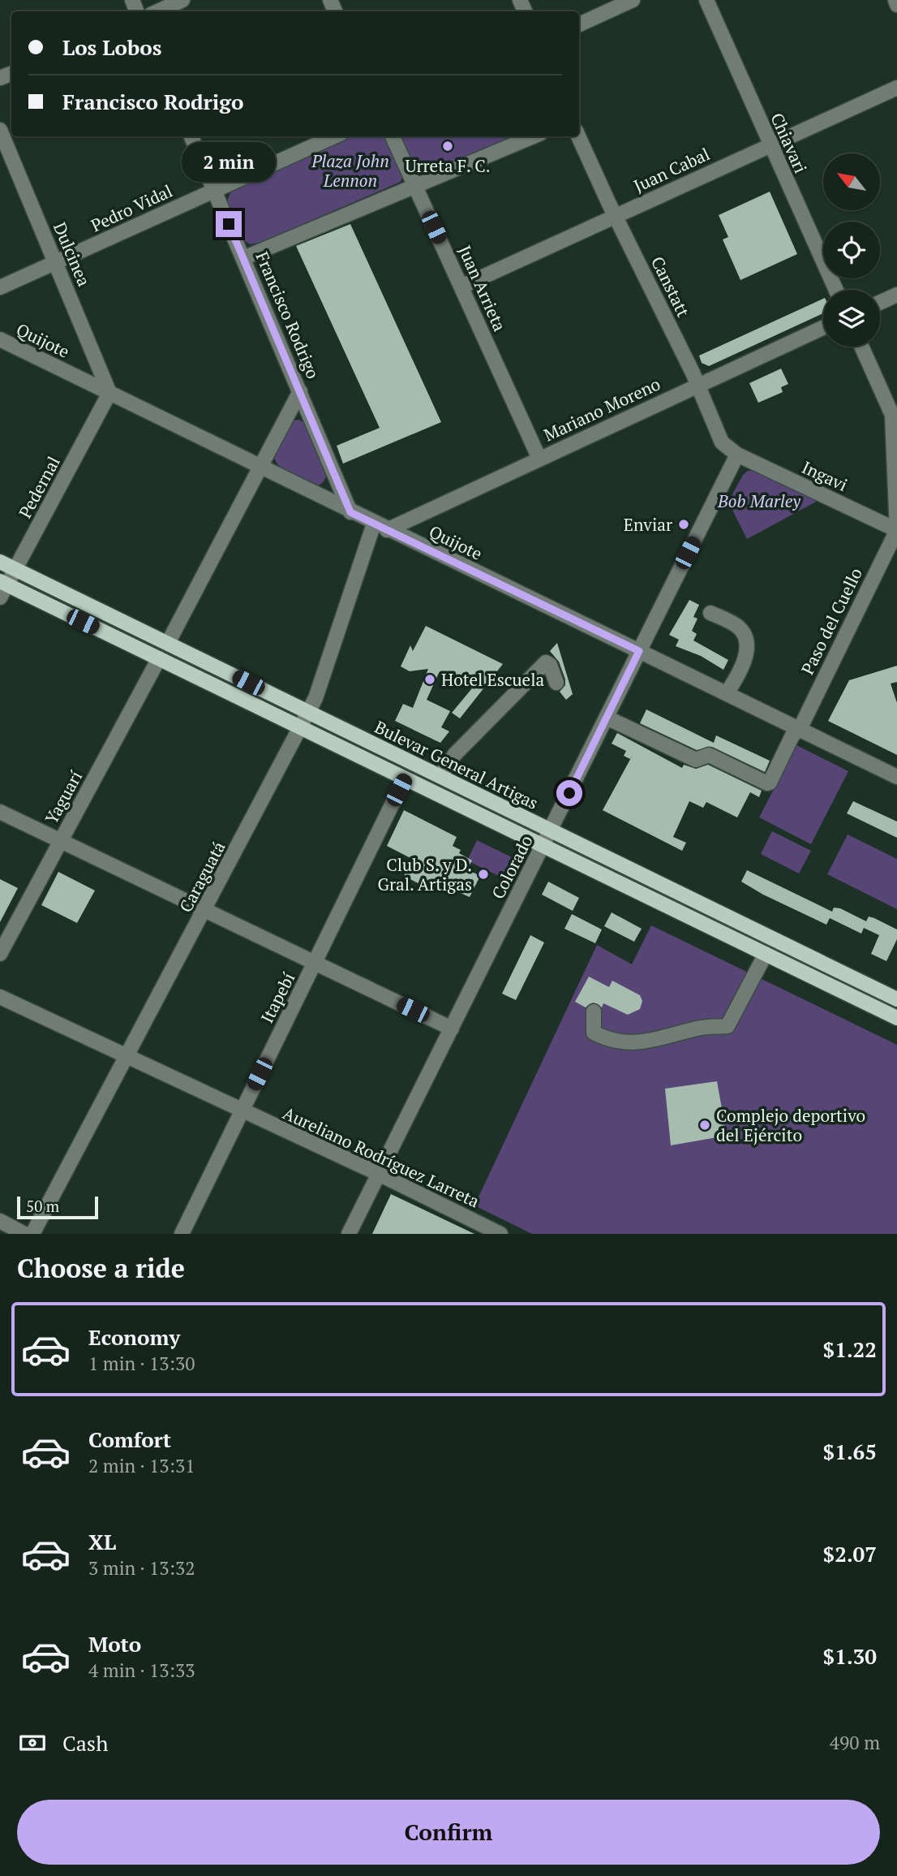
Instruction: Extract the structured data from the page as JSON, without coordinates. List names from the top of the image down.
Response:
{
  "streets": {
    "main road": ["Bulevar General Artigas"],
    "street": [
      "Chiavari",
      "Juan Cabal",
      "Pedro Vidal",
      "Dulcinea",
      "Canstatt",
      "Juan Arrieta",
      "Francisco Rodrigo",
      "Quijote",
      "Mariano Moreno",
      "Ingavi",
      "Pedernal",
      "Paso del Cuello",
      "Yaguarí",
      "Colorado",
      "Caraguatá",
      "Itapebí",
      "Aureliano Rodríguez Larreta"
    ]
  },
  "crossings": [
    ["Chiavari", "Juan Cabal"],
    ["Juan Cabal", "Canstatt"],
    ["Juan Cabal", "Juan Arrieta"],
    ["Pedro Vidal", "Dulcinea"],
    ["Pedro Vidal", "Francisco Rodrigo"],
    ["Dulcinea", "Quijote"],
    ["Dulcinea", "Pedernal"],
    ["Canstatt", "Mariano Moreno"],
    ["Canstatt", "Ingavi"],
    ["Canstatt", "Colorado"],
    ["Juan Arrieta", "Mariano Moreno"],
    ["Francisco Rodrigo", "Quijote"],
    ["Quijote", "Mariano Moreno"],
    ["Quijote", "Pedernal"],
    ["Quijote", "Paso del Cuello"],
    ["Quijote", "Colorado"],
    ["Quijote", "Caraguatá"],
    ["Mariano Moreno", "Caraguatá"],
    ["Ingavi", "Paso del Cuello"],
    ["Ingavi", "Colorado"],
    ["Pedernal", "Bulevar General Artigas"],
    ["Paso del Cuello", "Colorado"],
    ["Bulevar General Artigas", "Yaguarí"],
    ["Bulevar General Artigas", "Colorado"],
    ["Bulevar General Artigas", "Caraguatá"],
    ["Bulevar General Artigas", "Itapebí"],
    ["Colorado", "Aureliano Rodríguez Larreta"],
    ["Caraguatá", "Aureliano Rodríguez Larreta"],
    ["Itapebí", "Aureliano Rodríguez Larreta"]
  ],
  "parks": ["Plaza John Lennon", "Bob Marley"],
  "places": [
    "Urreta F. C.",
    "Enviar",
    "Hotel Escuela",
    "Club S. y D. Gral. Artigas",
    "Complejo deportivo del Ejército"
  ],
  "scale_bar": "50 m",
  "north": "top left",
  "page": {
    "banner": ["Los Lobos", "Francisco Rodrigo"],
    "bubble": "2 min",
    "scale": "50 m",
    "heading": "Choose a ride",
    "list": [
      {
        "name": "Economy",
        "note": "1 min · 13:30",
        "value": "$1.22"
      },
      {
        "name": "Comfort",
        "note": "2 min · 13:31",
        "value": "$1.65"
      },
      {
        "name": "XL",
        "note": "3 min · 13:32",
        "value": "$2.07"
      },
      {
        "name": "Moto",
        "note": "4 min · 13:33",
        "value": "$1.30"
      }
    ],
    "pay": ["Cash", "490 m"],
    "buttons": "Confirm"
  }
}
